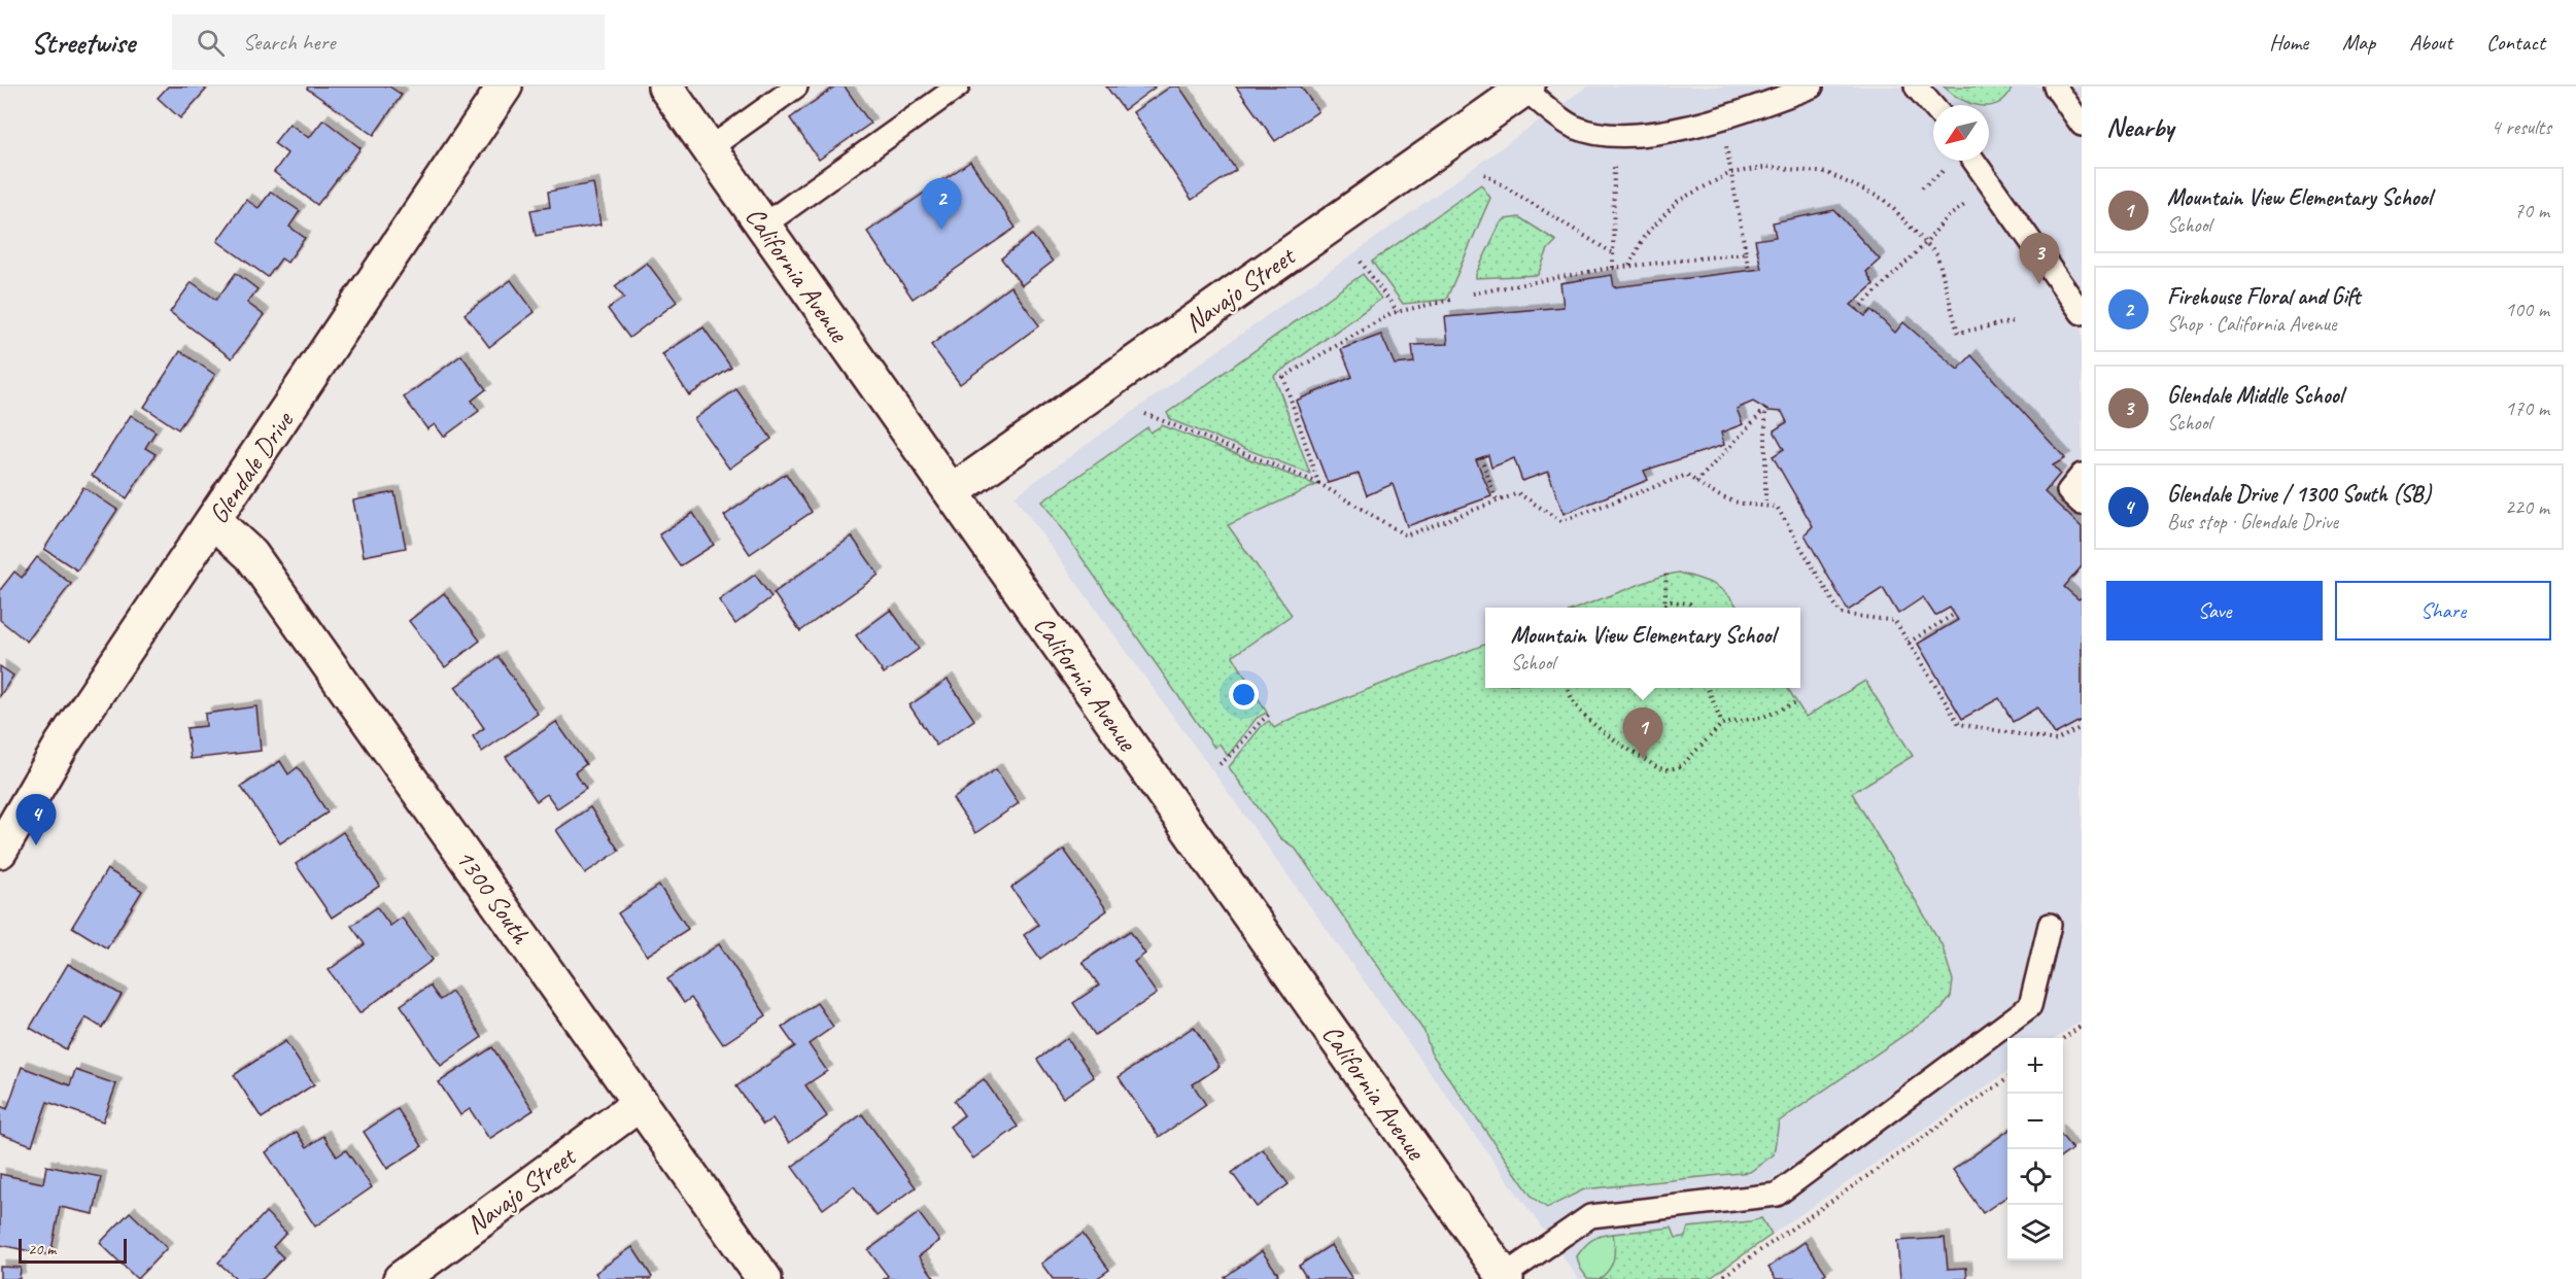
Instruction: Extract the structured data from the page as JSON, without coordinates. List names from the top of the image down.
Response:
{
  "streets": {
    "street": [
      "California Avenue",
      "Navajo Street",
      "Glendale Drive",
      "1300 South"
    ]
  },
  "crossings": [
    ["California Avenue", "Navajo Street"],
    ["Navajo Street", "1300 South"],
    ["Glendale Drive", "1300 South"]
  ],
  "scale_bar": "20 m",
  "north": "bottom left",
  "page": {
    "header": "Streetwise",
    "search": "Search here",
    "nav": [
      "Home",
      "Map",
      "About",
      "Contact"
    ],
    "heading": ["Nearby", "4 results"],
    "list": [
      {
        "mark": "1",
        "name": "Mountain View Elementary School",
        "note": "School",
        "value": "70 m"
      },
      {
        "mark": "2",
        "name": "Firehouse Floral and Gift",
        "note": "Shop · California Avenue",
        "value": "100 m"
      },
      {
        "mark": "3",
        "name": "Glendale Middle School",
        "note": "School",
        "value": "170 m"
      },
      {
        "mark": "4",
        "name": "Glendale Drive / 1300 South (SB)",
        "note": "Bus stop · Glendale Drive",
        "value": "220 m"
      }
    ],
    "pins": [
      "2",
      "3",
      "1",
      "4"
    ],
    "buttons": ["Save", "Share"],
    "popup": ["Mountain View Elementary School", "School"],
    "map_buttons": ["+", "−"],
    "scale": "20 m"
  }
}
